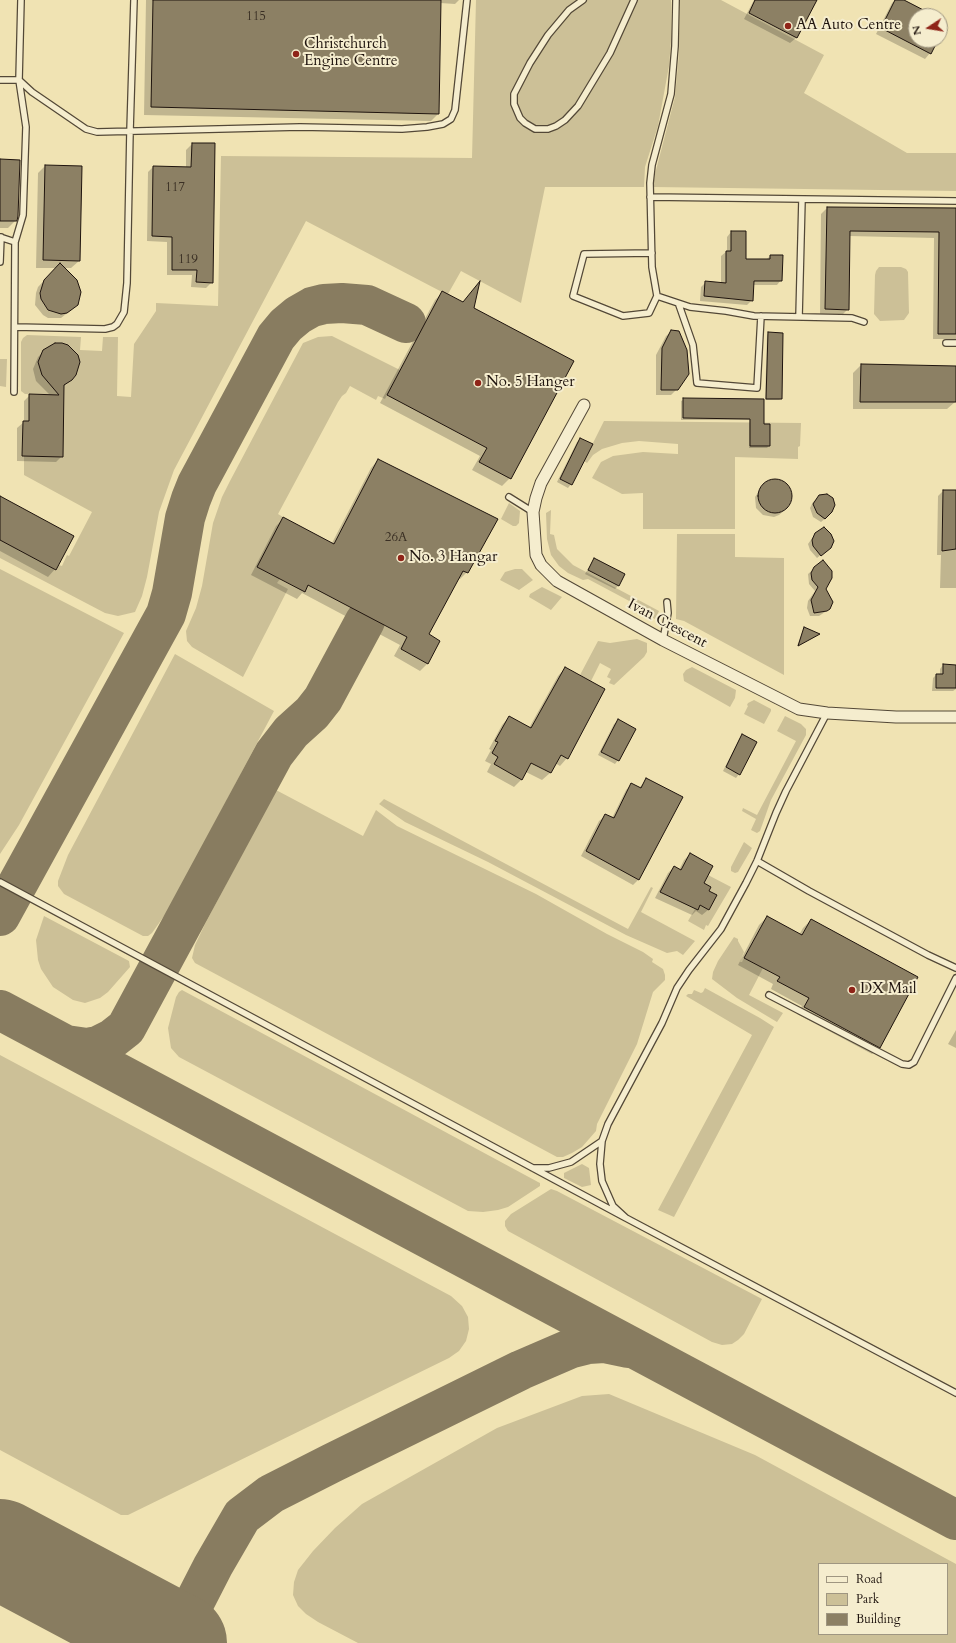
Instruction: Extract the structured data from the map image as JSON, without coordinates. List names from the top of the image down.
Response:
{
  "streets": {
    "street": ["Ivan Crescent"]
  },
  "places": [
    "AA Auto Centre",
    "Christchurch Engine Centre",
    "No. 5 Hanger",
    "No. 3 Hangar",
    "DX Mail"
  ],
  "house_numbers": [
    "115",
    "117",
    "119",
    "26A"
  ],
  "legend": ["Road", "Park", "Building"],
  "north": "left"
}
